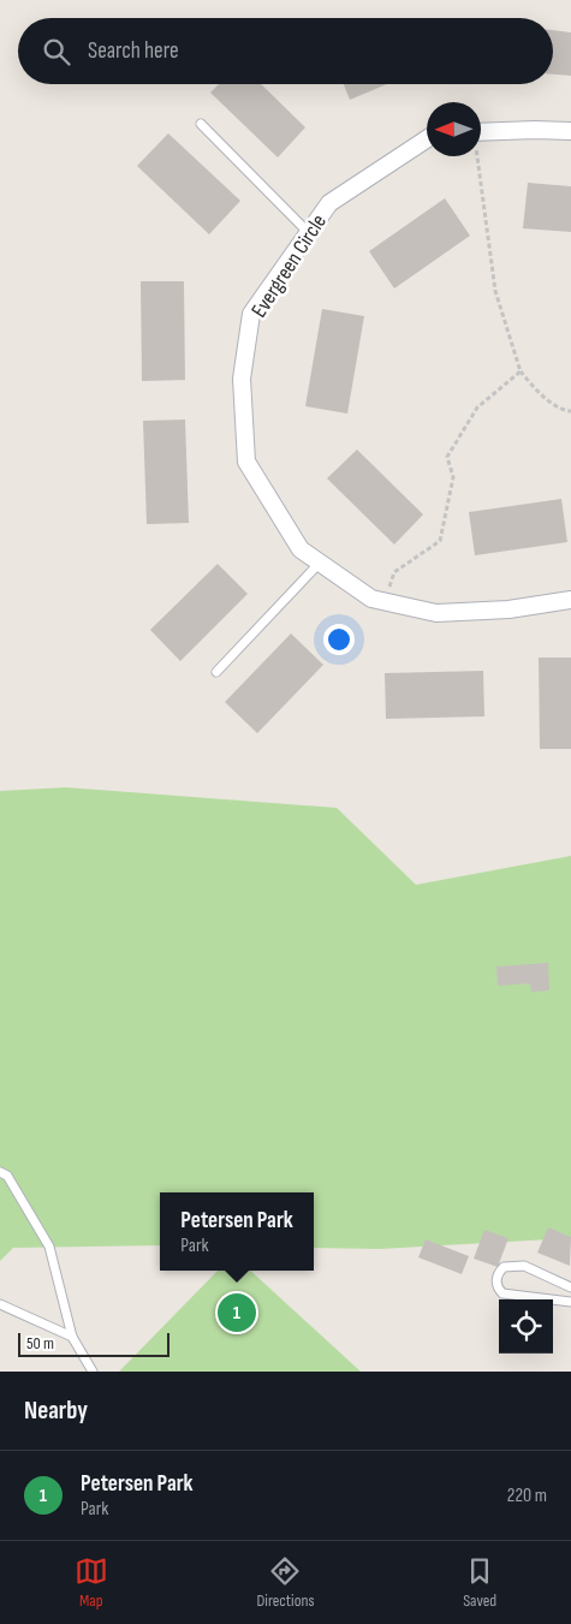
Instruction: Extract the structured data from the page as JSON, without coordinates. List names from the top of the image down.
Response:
{
  "streets": {
    "street": ["Evergreen Circle"]
  },
  "scale_bar": "50 m",
  "north": "left",
  "page": {
    "search": "Search here",
    "popup": ["Petersen Park", "Park"],
    "pins": "1",
    "scale": "50 m",
    "heading": "Nearby",
    "list": [
      {
        "mark": "1",
        "name": "Petersen Park",
        "note": "Park",
        "value": "220 m"
      }
    ],
    "nav": ["Map", "Directions", "Saved"]
  }
}
